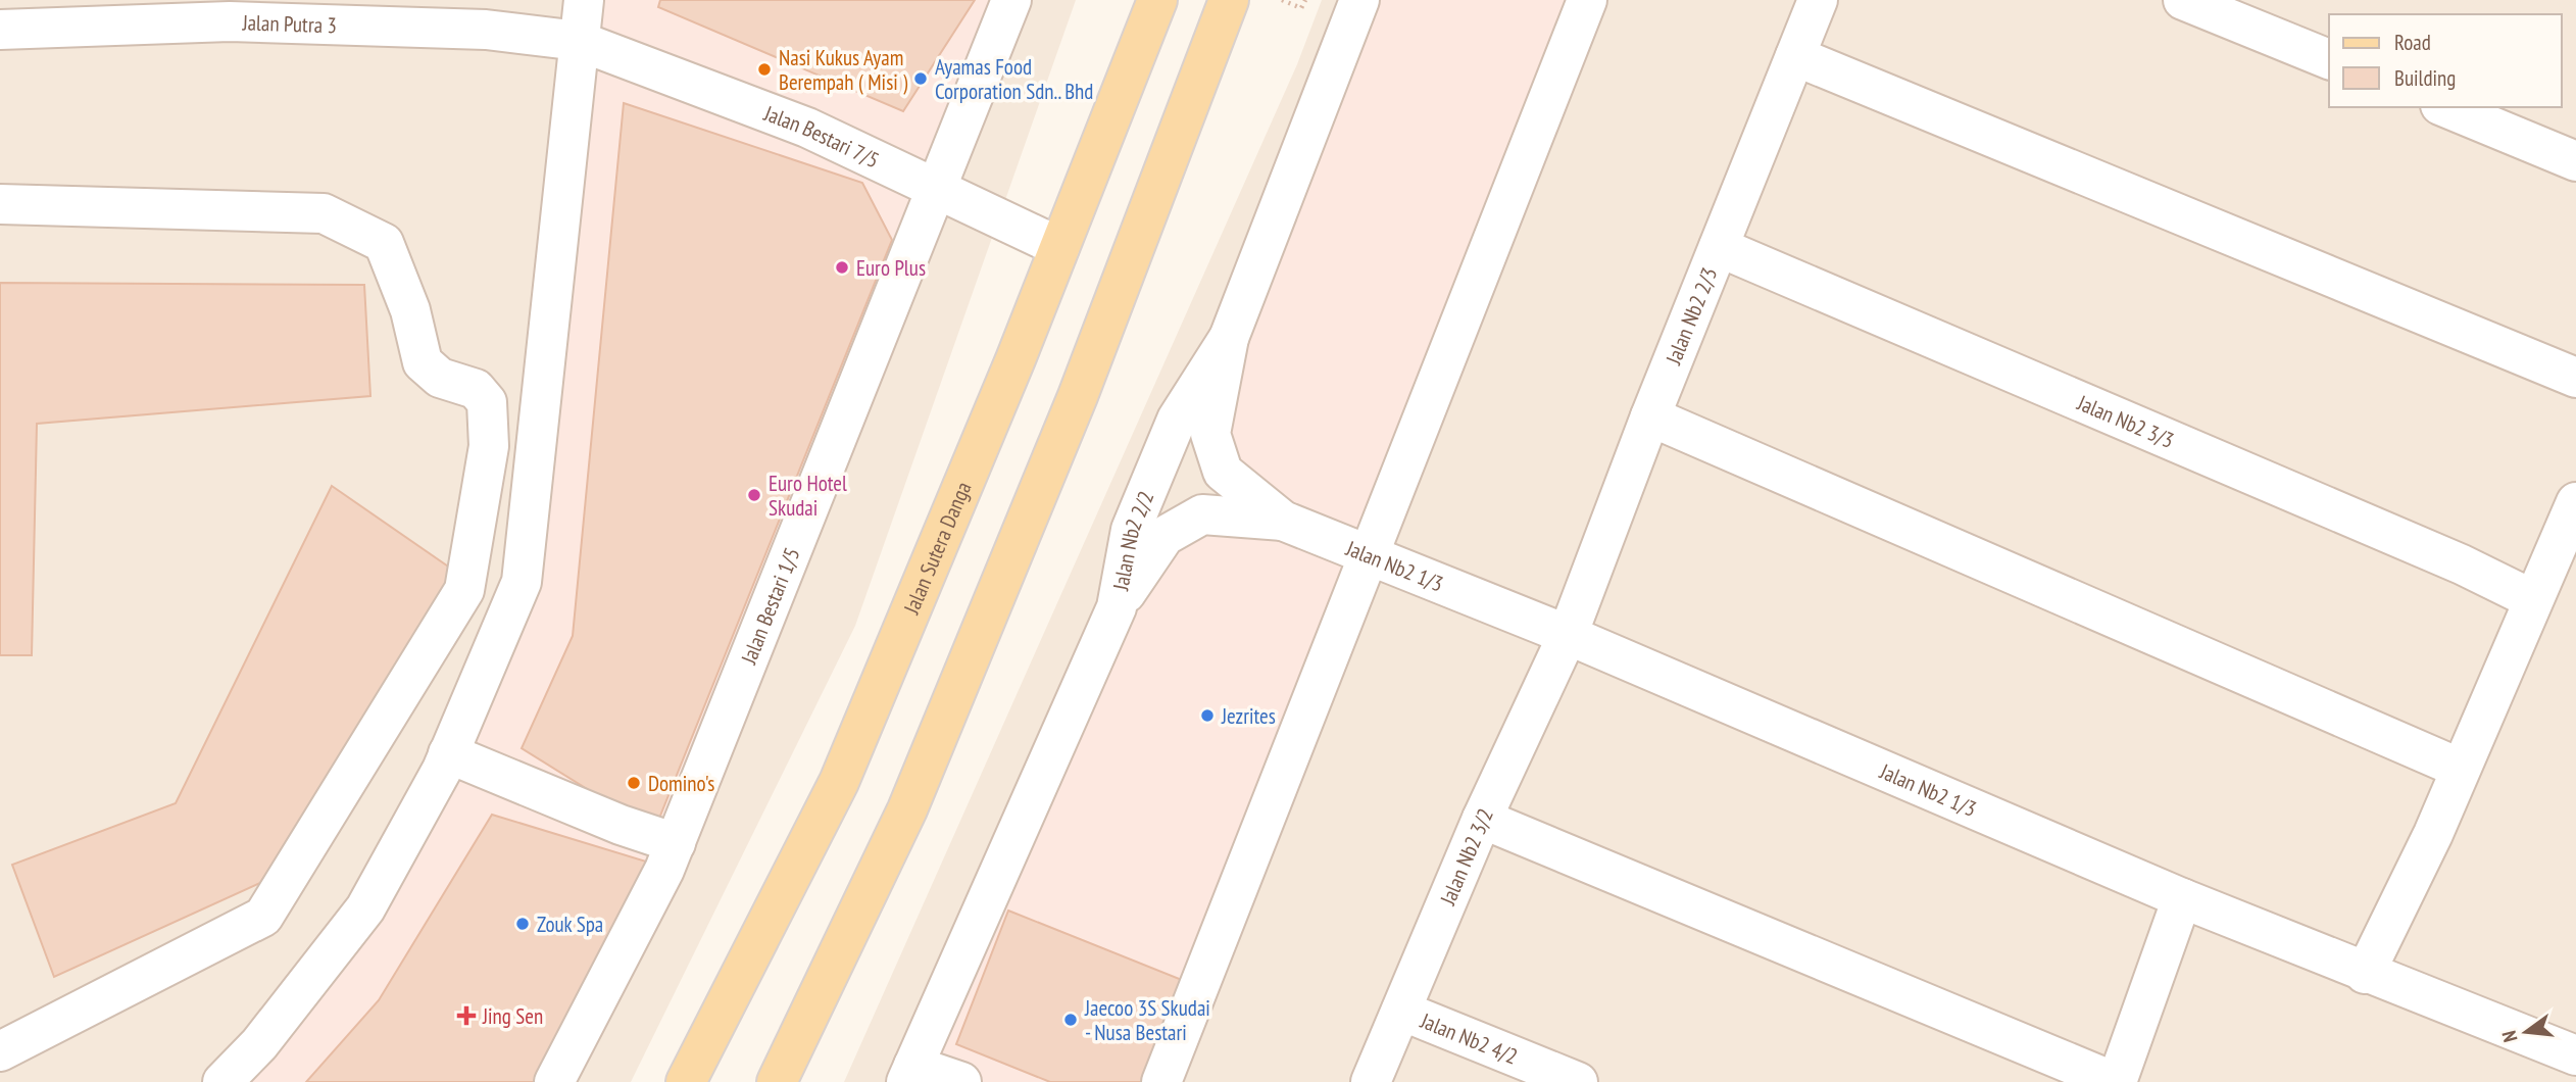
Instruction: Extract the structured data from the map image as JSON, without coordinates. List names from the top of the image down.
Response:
{
  "streets": {
    "main road": ["Jalan Sutera Danga"],
    "street": [
      "Jalan Putra 3",
      "Jalan Bestari 7/5",
      "Jalan Nb2 2/3",
      "Jalan Nb2 3/3",
      "Jalan Nb2 2/2",
      "Jalan Nb2 1/3",
      "Jalan Bestari 1/5",
      "Jalan Nb2 3/2",
      "Jalan Nb2 4/2"
    ]
  },
  "crossings": [
    ["Jalan Putra 3", "Jalan Bestari 7/5"],
    ["Jalan Bestari 7/5", "Jalan Sutera Danga"],
    ["Jalan Bestari 7/5", "Jalan Bestari 1/5"],
    ["Jalan Nb2 2/3", "Jalan Nb2 3/3"],
    ["Jalan Nb2 2/3", "Jalan Nb2 1/3"],
    ["Jalan Nb2 2/3", "Jalan Nb2 3/2"],
    ["Jalan Nb2 2/2", "Jalan Nb2 1/3"],
    ["Jalan Nb2 1/3", "Jalan Nb2 3/2"],
    ["Jalan Nb2 3/2", "Jalan Nb2 4/2"]
  ],
  "places": {
    "other": [
      "Nasi Kukus Ayam Berempah ( Misi )",
      "Ayamas Food Corporation Sdn.. Bhd",
      "Euro Plus",
      "Euro Hotel Skudai",
      "Jezrites",
      "Domino's",
      "Zouk Spa",
      "Jaecoo 3S Skudai - Nusa Bestari"
    ],
    "health": ["Jing Sen"]
  },
  "legend": ["Road", "Building"],
  "north": "left"
}
